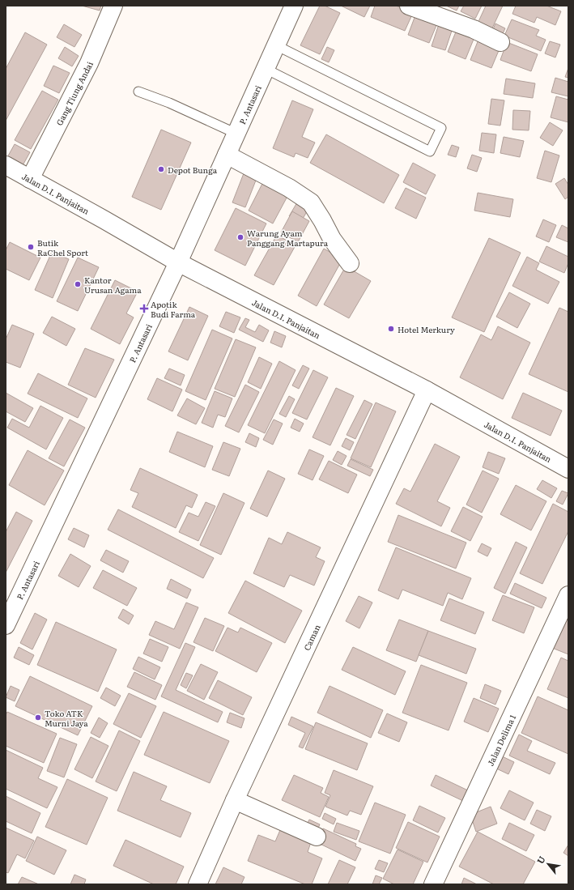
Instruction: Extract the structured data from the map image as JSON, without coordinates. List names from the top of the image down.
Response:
{
  "streets": {
    "street": [
      "Gang Tiung Andai",
      "P. Antasari",
      "Jalan D.I. Panjaitan",
      "Caman",
      "Jalan Delima 1"
    ]
  },
  "crossings": [
    ["Gang Tiung Andai", "Jalan D.I. Panjaitan"],
    ["P. Antasari", "Jalan D.I. Panjaitan"],
    ["Jalan D.I. Panjaitan", "Caman"]
  ],
  "places": {
    "other": [
      "Depot Bunga",
      "Warung Ayam Panggang Martapura",
      "Butik RaChel Sport",
      "Kantor Urusan Agama",
      "Hotel Merkury",
      "Toko ATK Murni Jaya"
    ],
    "health": ["Apotik Budi Farma"]
  },
  "north": "top left"
}
